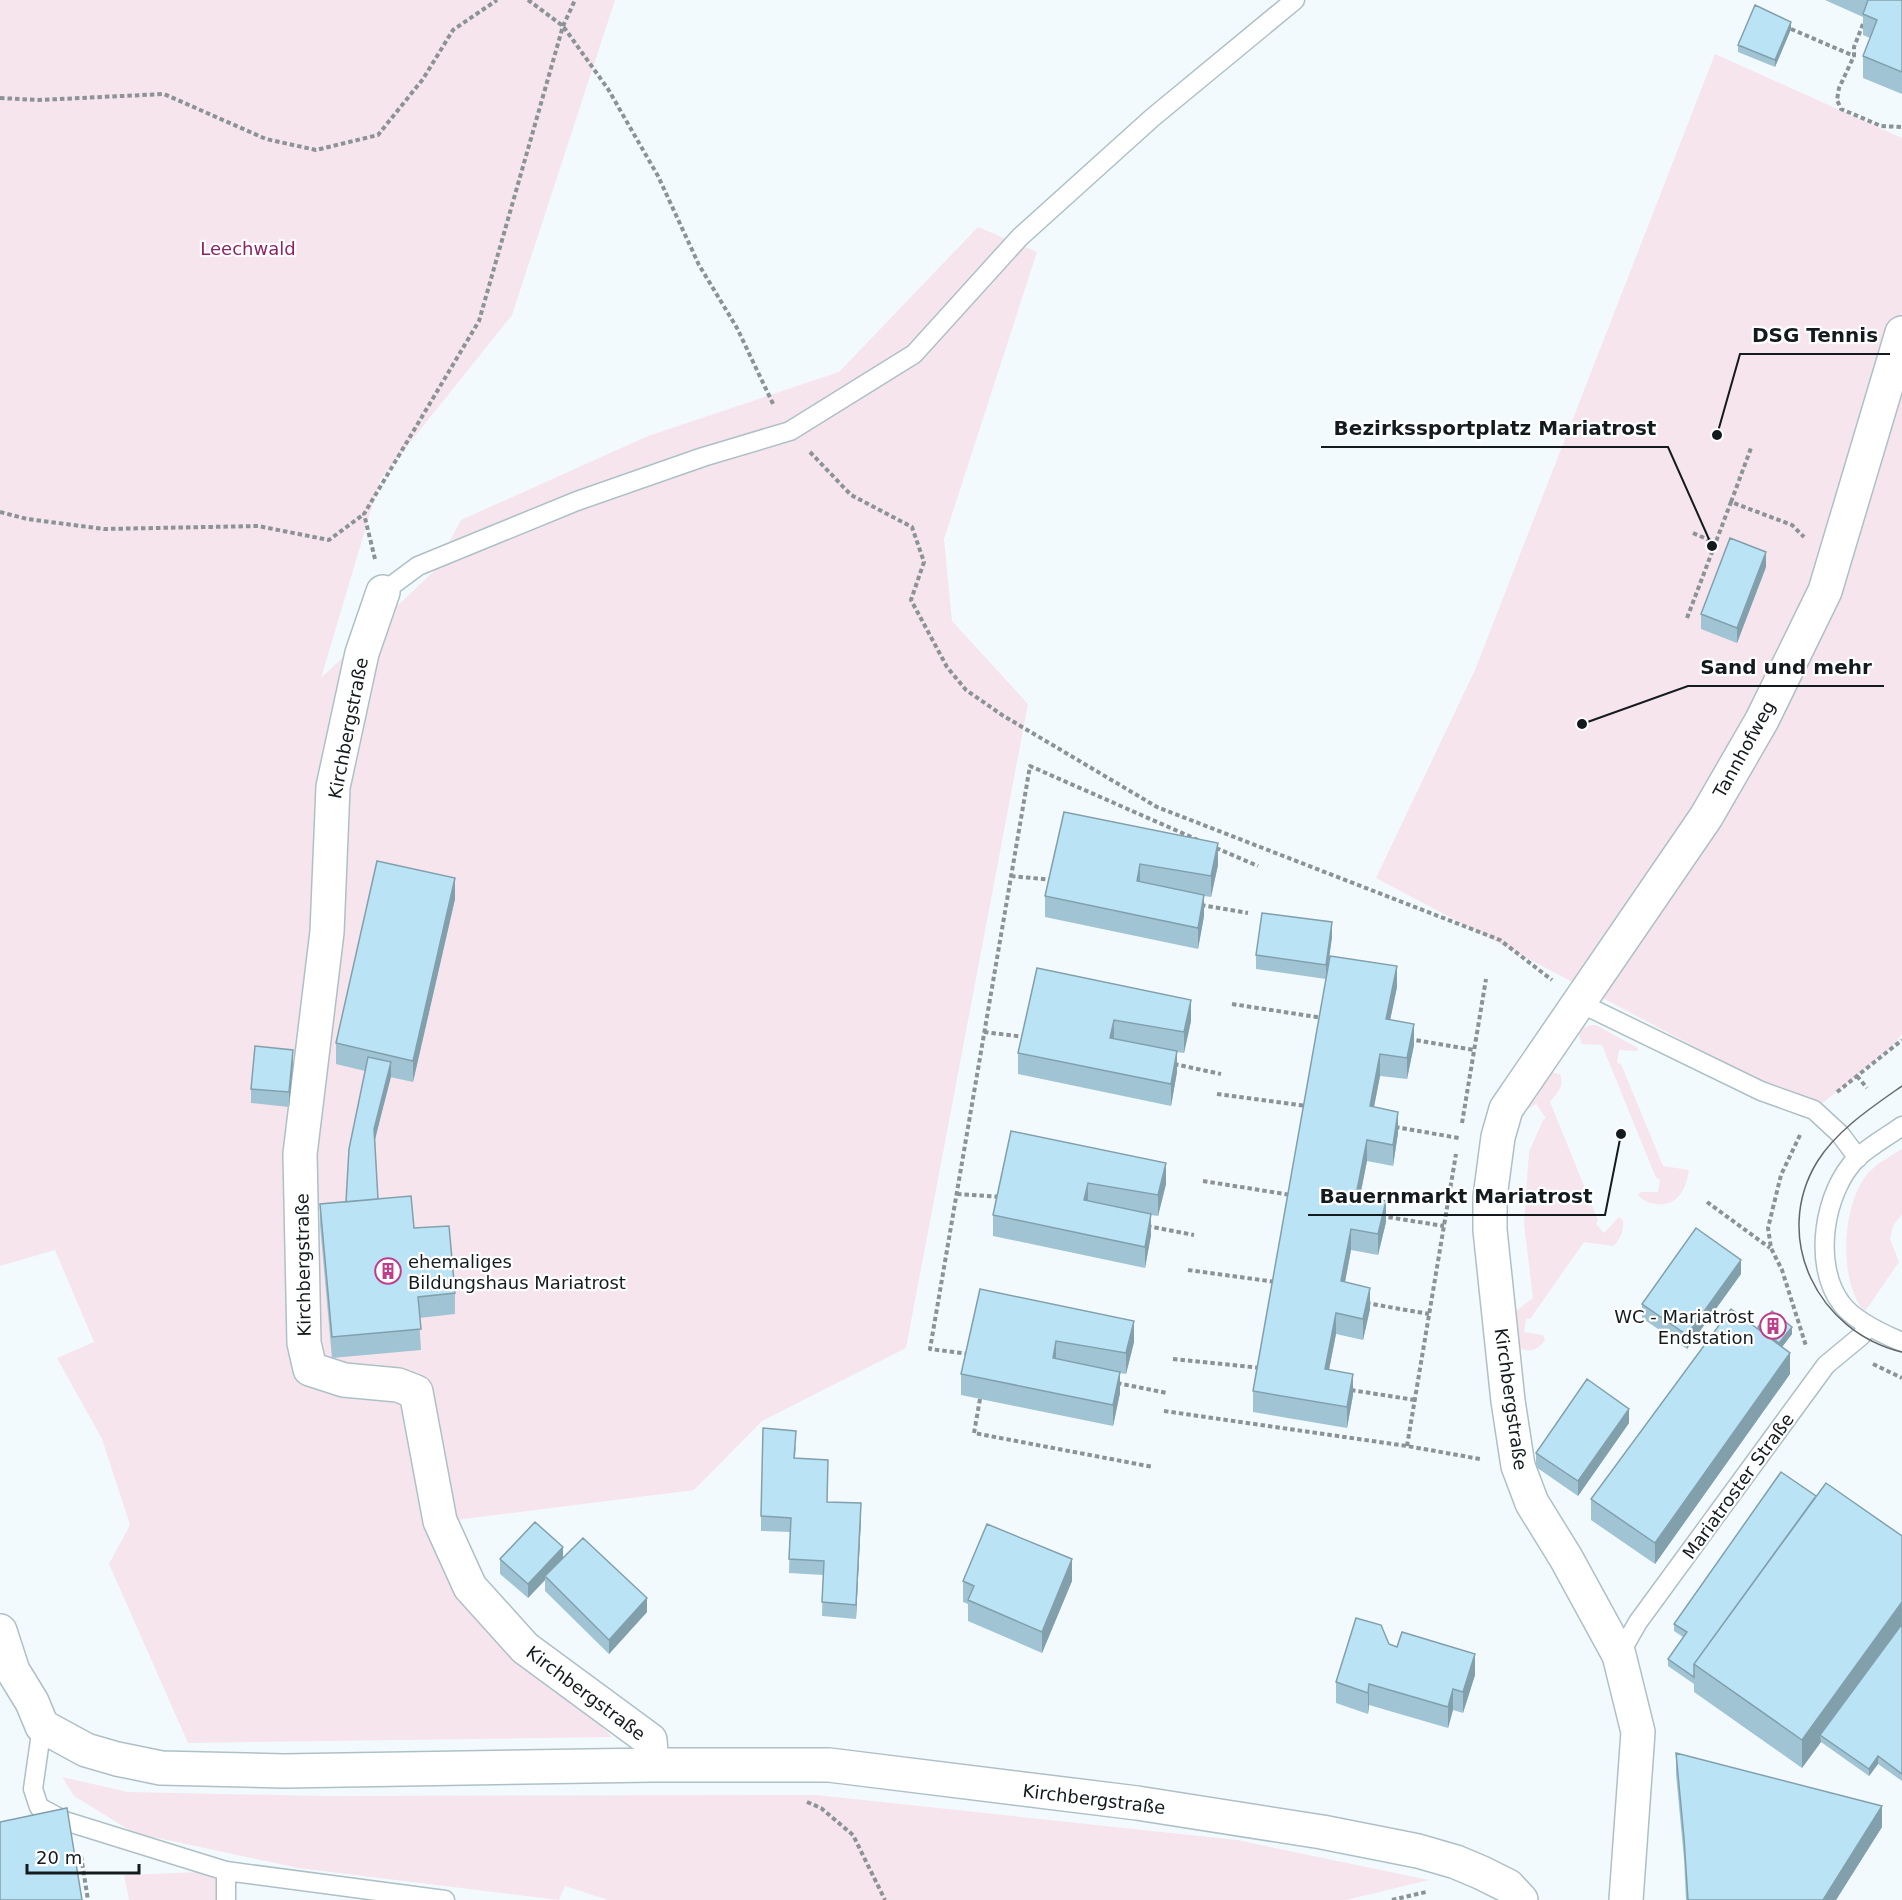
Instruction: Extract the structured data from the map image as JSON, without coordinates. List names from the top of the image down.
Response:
{
  "streets": {
    "street": ["Kirchbergstraße", "Tannhofweg"],
    "lane": ["Mariatroster Straße"]
  },
  "crossings": [
    ["Kirchbergstraße", "Tannhofweg"],
    ["Kirchbergstraße", "Mariatroster Straße"]
  ],
  "parks": ["Leechwald"],
  "places": {
    "other": [
      "DSG Tennis",
      "Bezirkssportplatz Mariatrost",
      "Sand und mehr",
      "Bauernmarkt Mariatrost"
    ],
    "building": ["ehemaliges Bildungshaus Mariatrost", "WC - Mariatrost Endstation"]
  },
  "scale_bar": "20 m"
}
